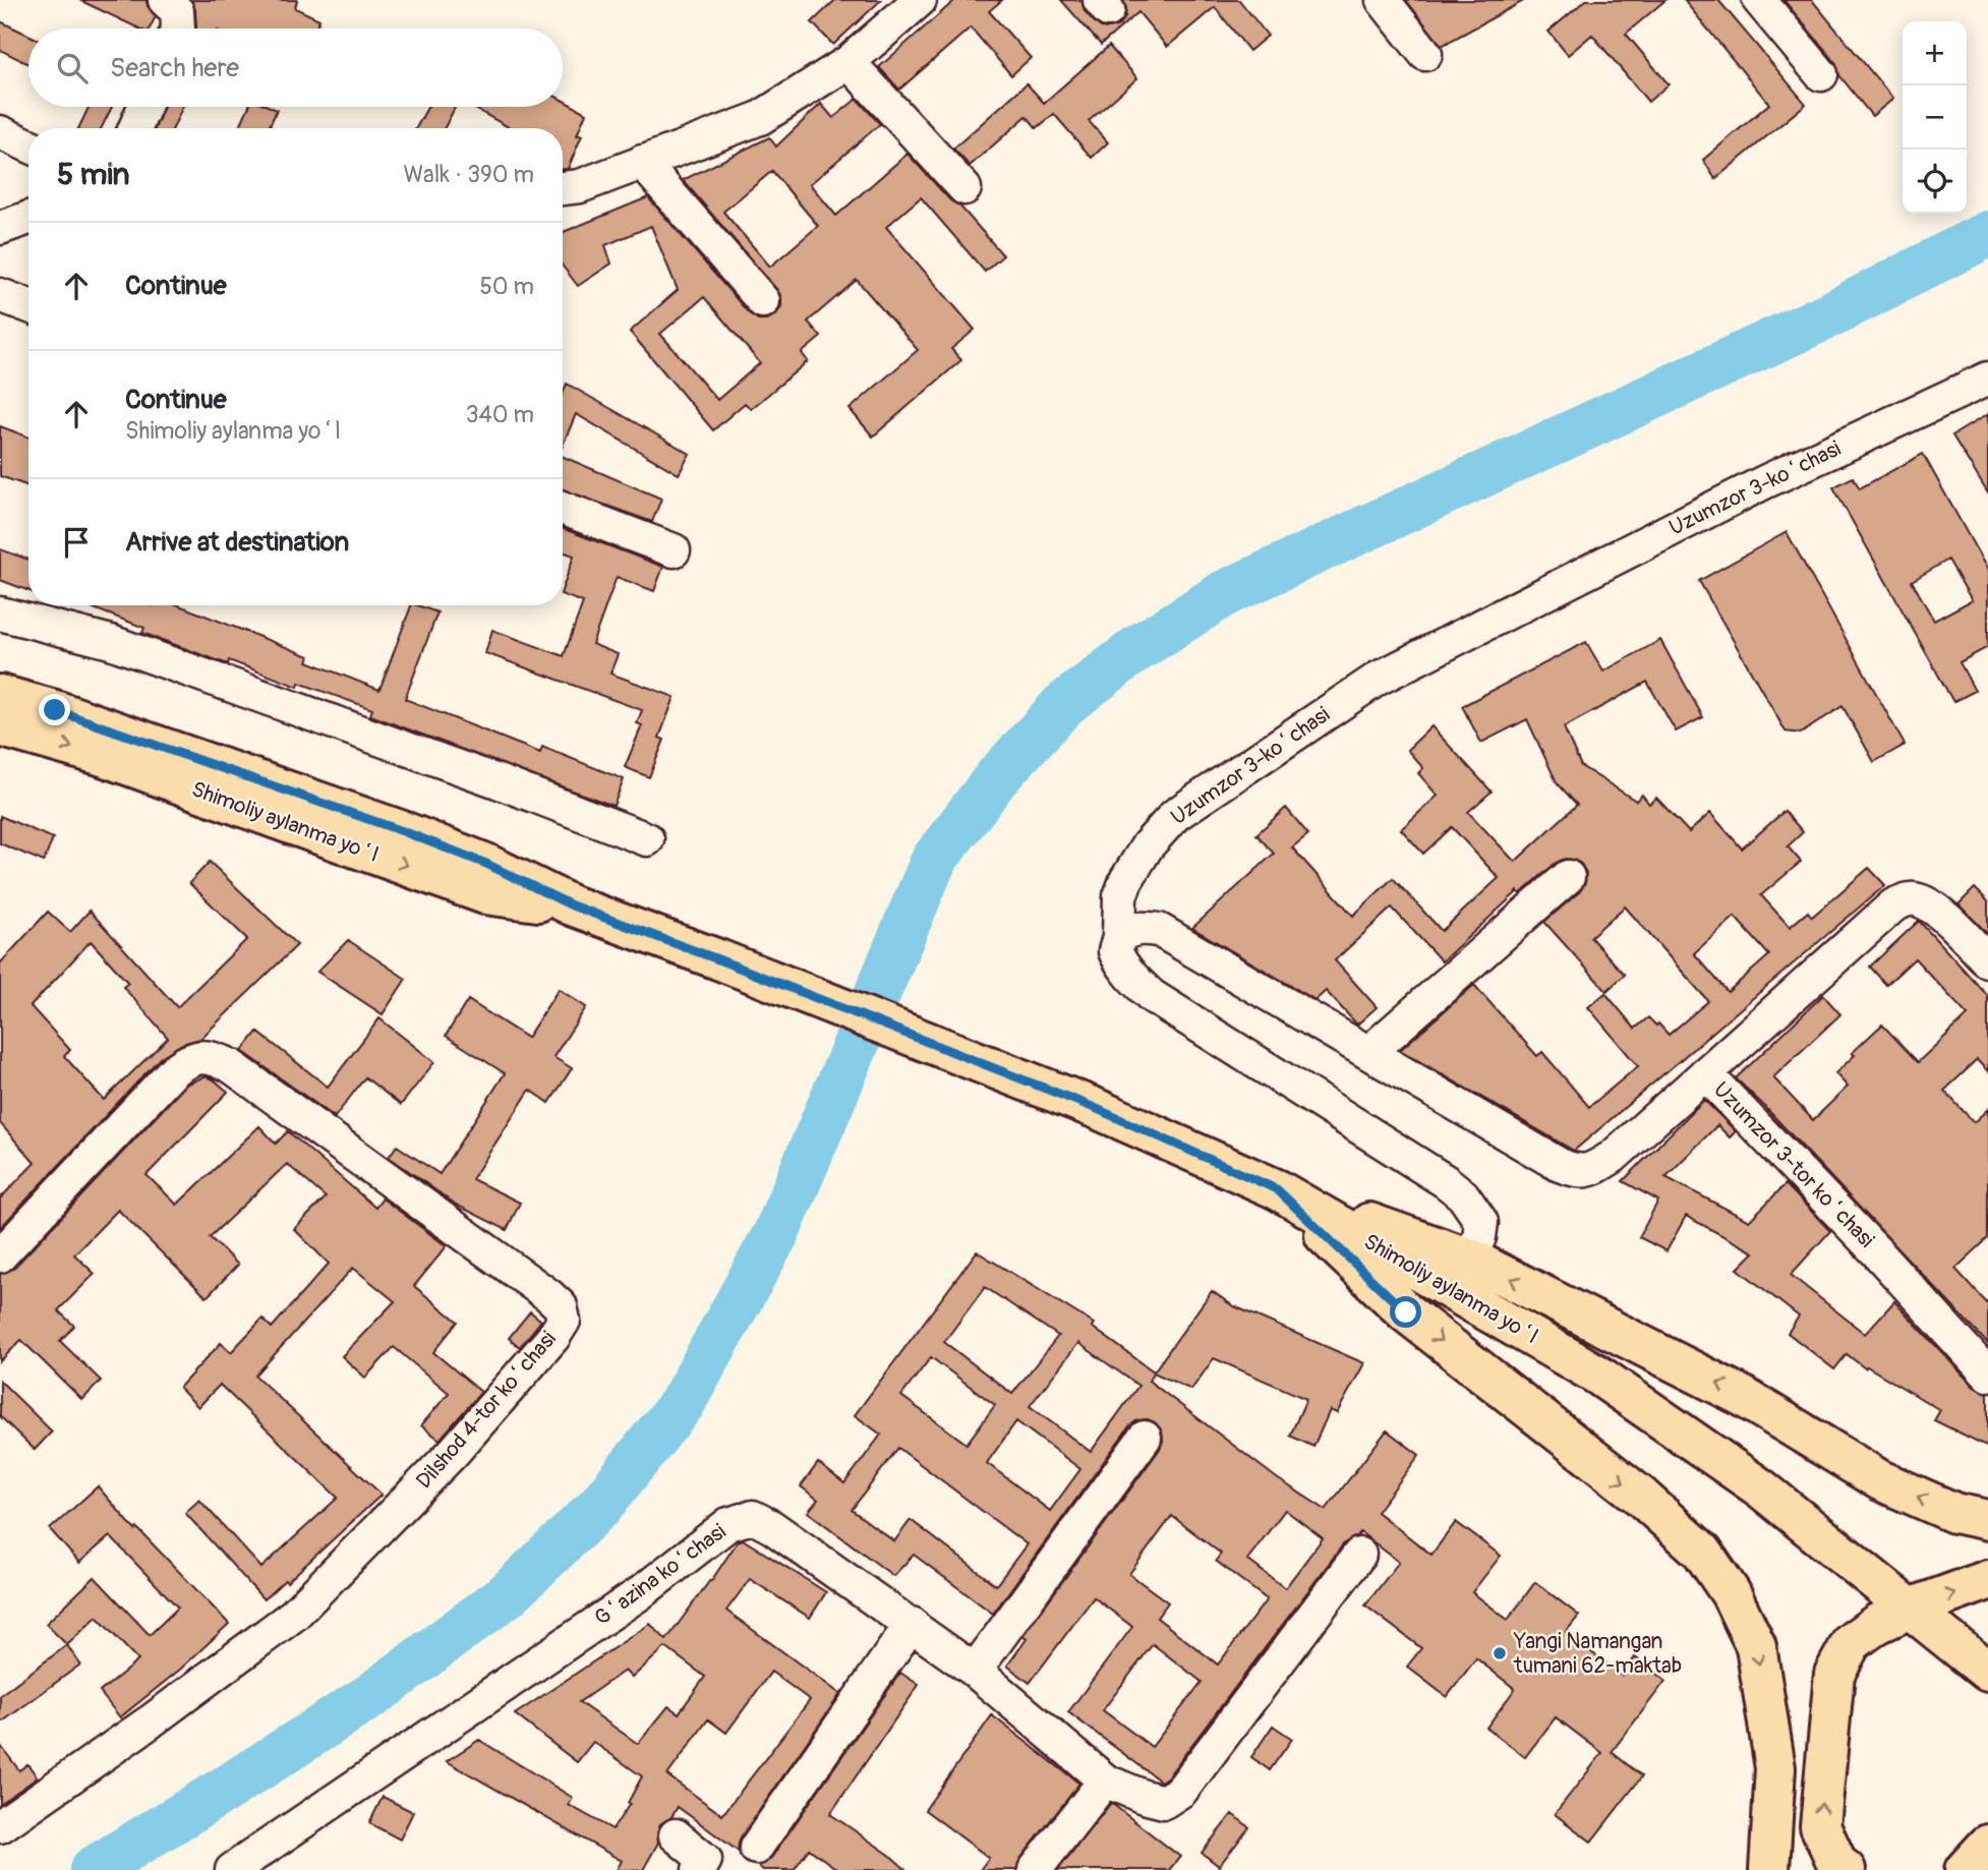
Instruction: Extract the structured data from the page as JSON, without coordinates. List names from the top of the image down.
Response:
{
  "streets": {
    "main road": ["Shimoliy aylanma yoʻl"],
    "street": [
      "Uzumzor 3-koʻchasi",
      "Uzumzor 3-tor koʻchasi",
      "Dilshod 4-tor koʻchasi",
      "Gʻazina koʻchasi"
    ]
  },
  "places": ["Yangi Namangan tumani 62-maktab"],
  "page": {
    "map_buttons": ["+", "−"],
    "search": "Search here",
    "heading": ["5 min", "Walk · 390 m"],
    "list": [
      ["Continue", "50 m"],
      ["Continue", "Shimoliy aylanma yoʻl", "340 m"],
      "Arrive at destination"
    ]
  }
}
